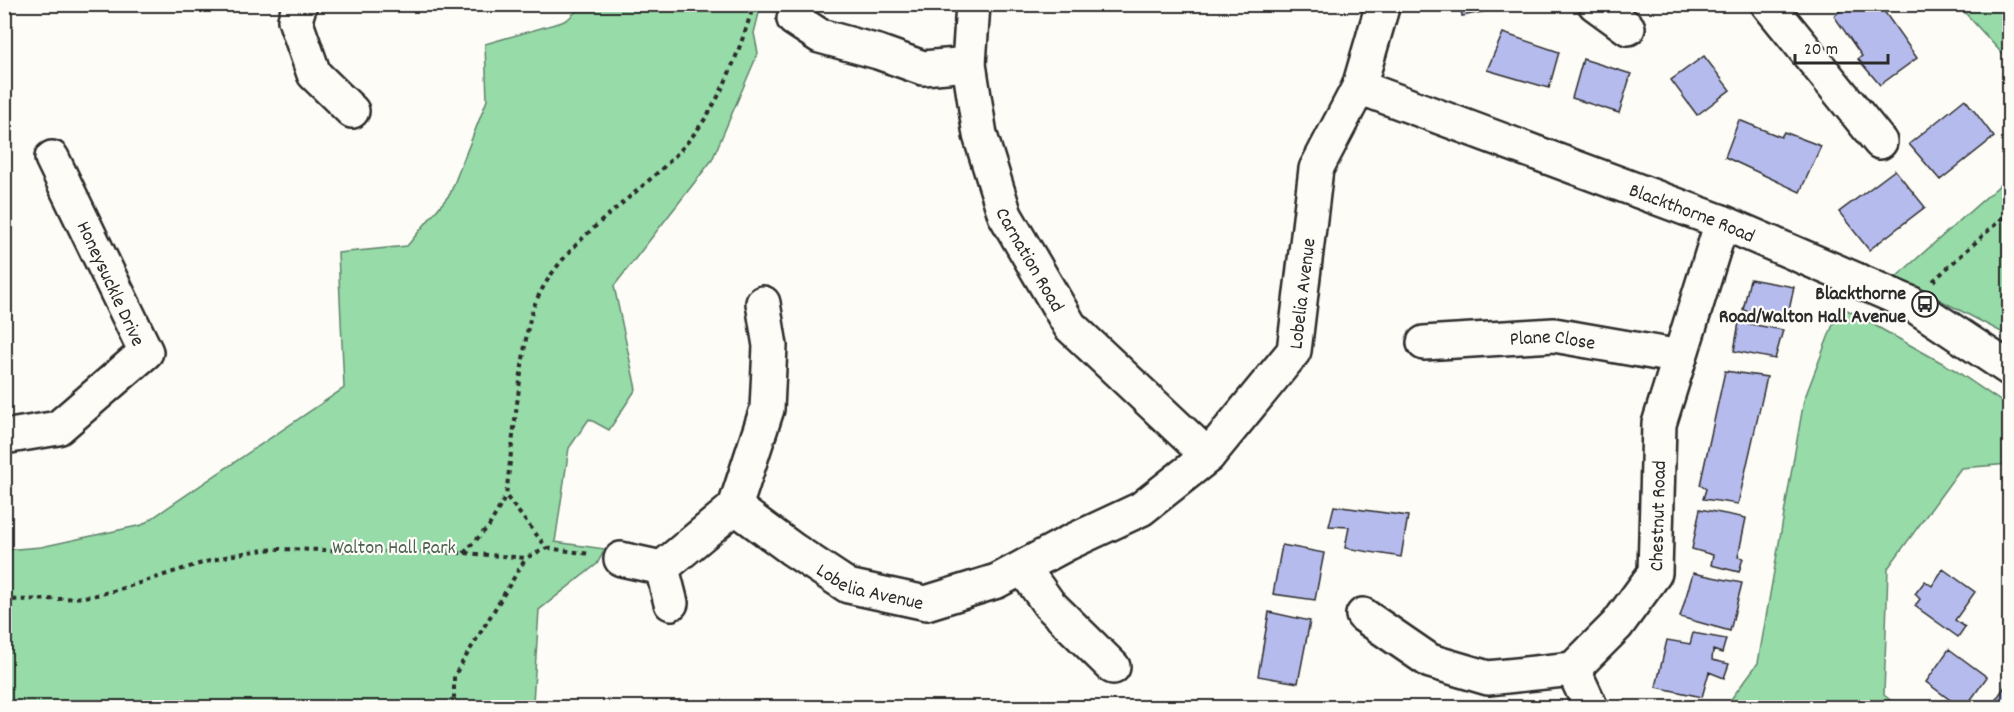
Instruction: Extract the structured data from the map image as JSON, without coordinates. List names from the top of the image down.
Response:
{
  "streets": {
    "street": [
      "Blackthorne Road",
      "Carnation Road",
      "Honeysuckle Drive",
      "Lobelia Avenue",
      "Plane Close",
      "Chestnut Road"
    ]
  },
  "crossings": [
    ["Blackthorne Road", "Lobelia Avenue"],
    ["Blackthorne Road", "Chestnut Road"],
    ["Carnation Road", "Lobelia Avenue"],
    ["Plane Close", "Chestnut Road"]
  ],
  "parks": ["Walton Hall Park"],
  "places": {
    "bus stop": ["Blackthorne Road/Walton Hall Avenue"]
  },
  "scale_bar": "20 m"
}
